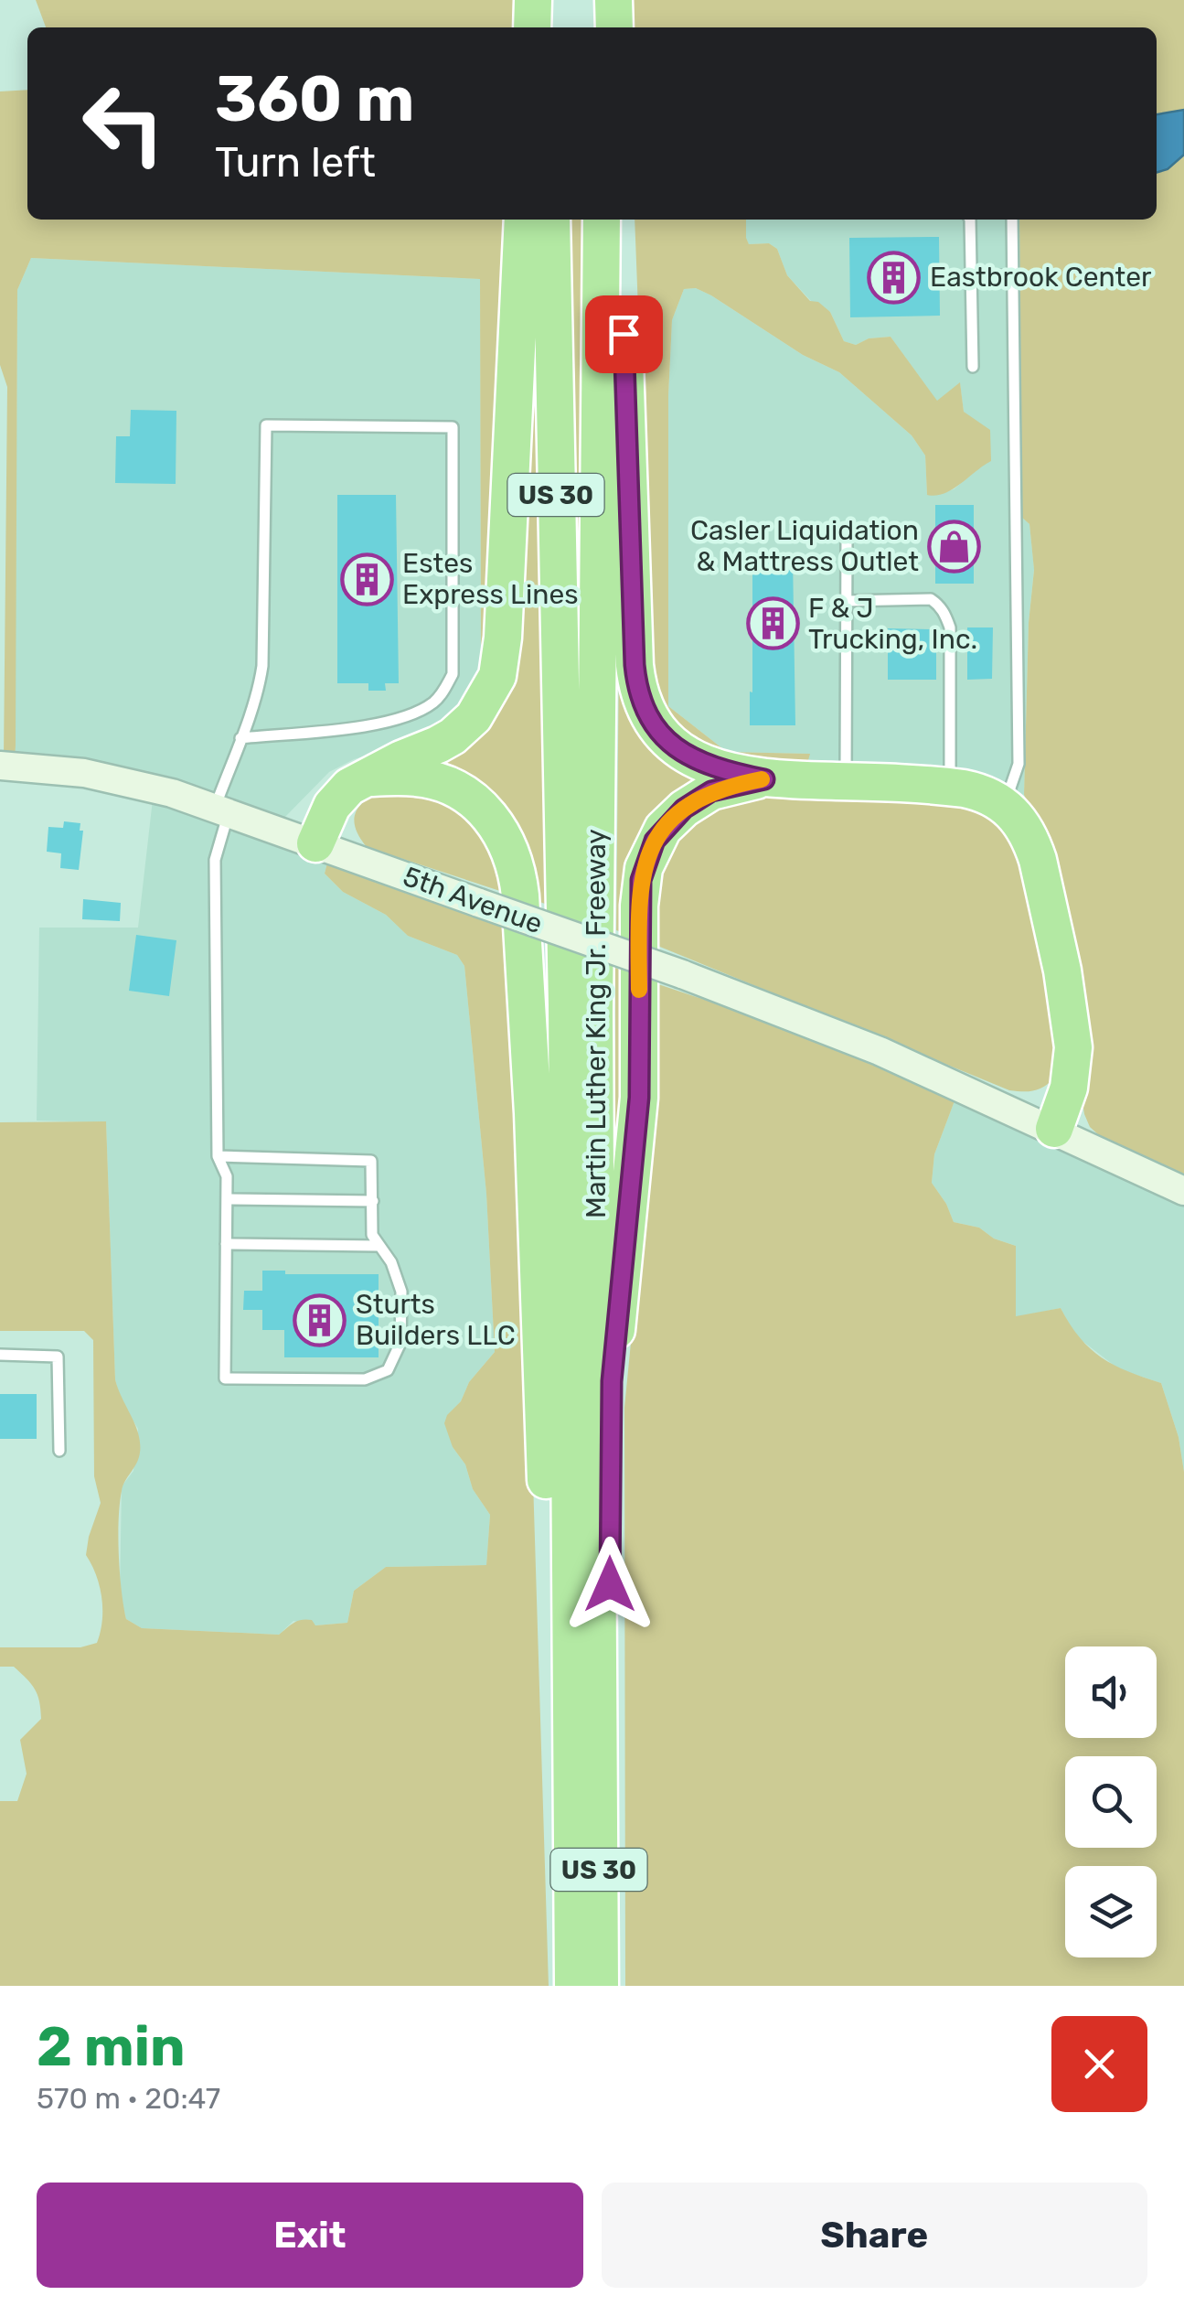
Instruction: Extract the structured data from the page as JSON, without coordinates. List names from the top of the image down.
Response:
{
  "streets": {
    "highway": ["US 30", "Martin Luther King Jr. Freeway"],
    "street": ["5th Avenue"]
  },
  "crossings": [
    ["US 30", "Martin Luther King Jr. Freeway"]
  ],
  "places": {
    "building": [
      "Eastbrook Center",
      "Estes Express Lines",
      "F & J Trucking, Inc.",
      "Sturts Builders LLC"
    ],
    "shop": ["Casler Liquidation & Mattress Outlet"]
  },
  "page": {
    "turn": ["360 m", "Turn left"],
    "heading": ["2 min", "570 m · 20:47"],
    "buttons": ["Exit", "Share"]
  }
}
